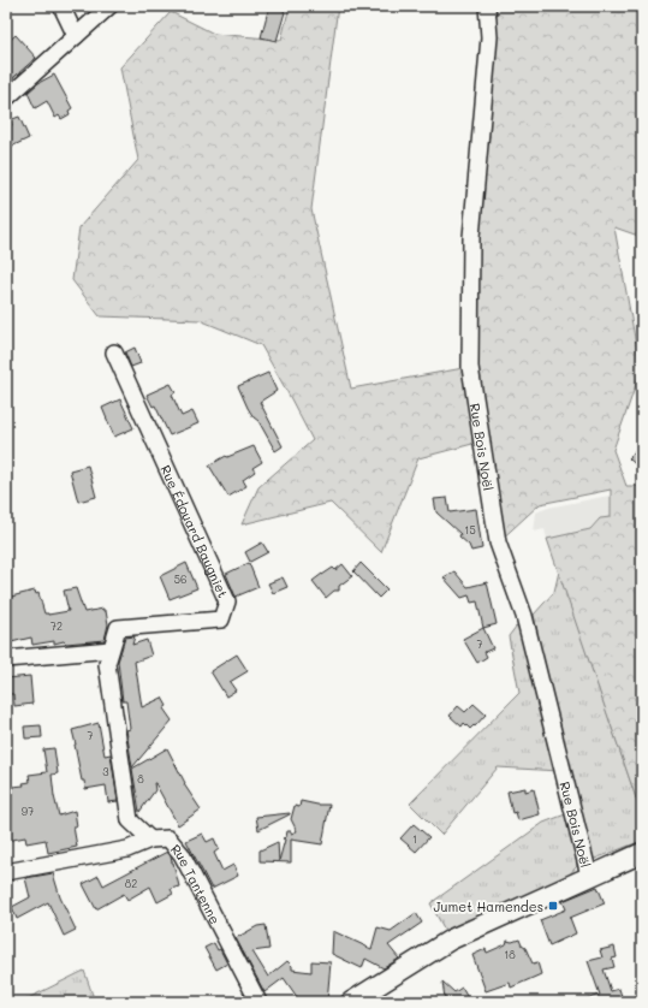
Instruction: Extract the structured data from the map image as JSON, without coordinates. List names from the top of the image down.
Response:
{
  "streets": {
    "street": ["Rue Bois Noël", "Rue Édouard Baugniet", "Rue Tantenne"]
  },
  "crossings": [
    ["Rue Édouard Baugniet", "Rue Tantenne"]
  ],
  "places": {
    "transit": ["Jumet Hamendes"]
  },
  "house_numbers": [
    "15",
    "56",
    "72",
    "7",
    "7",
    "3",
    "8",
    "97",
    "1",
    "82",
    "18"
  ]
}
